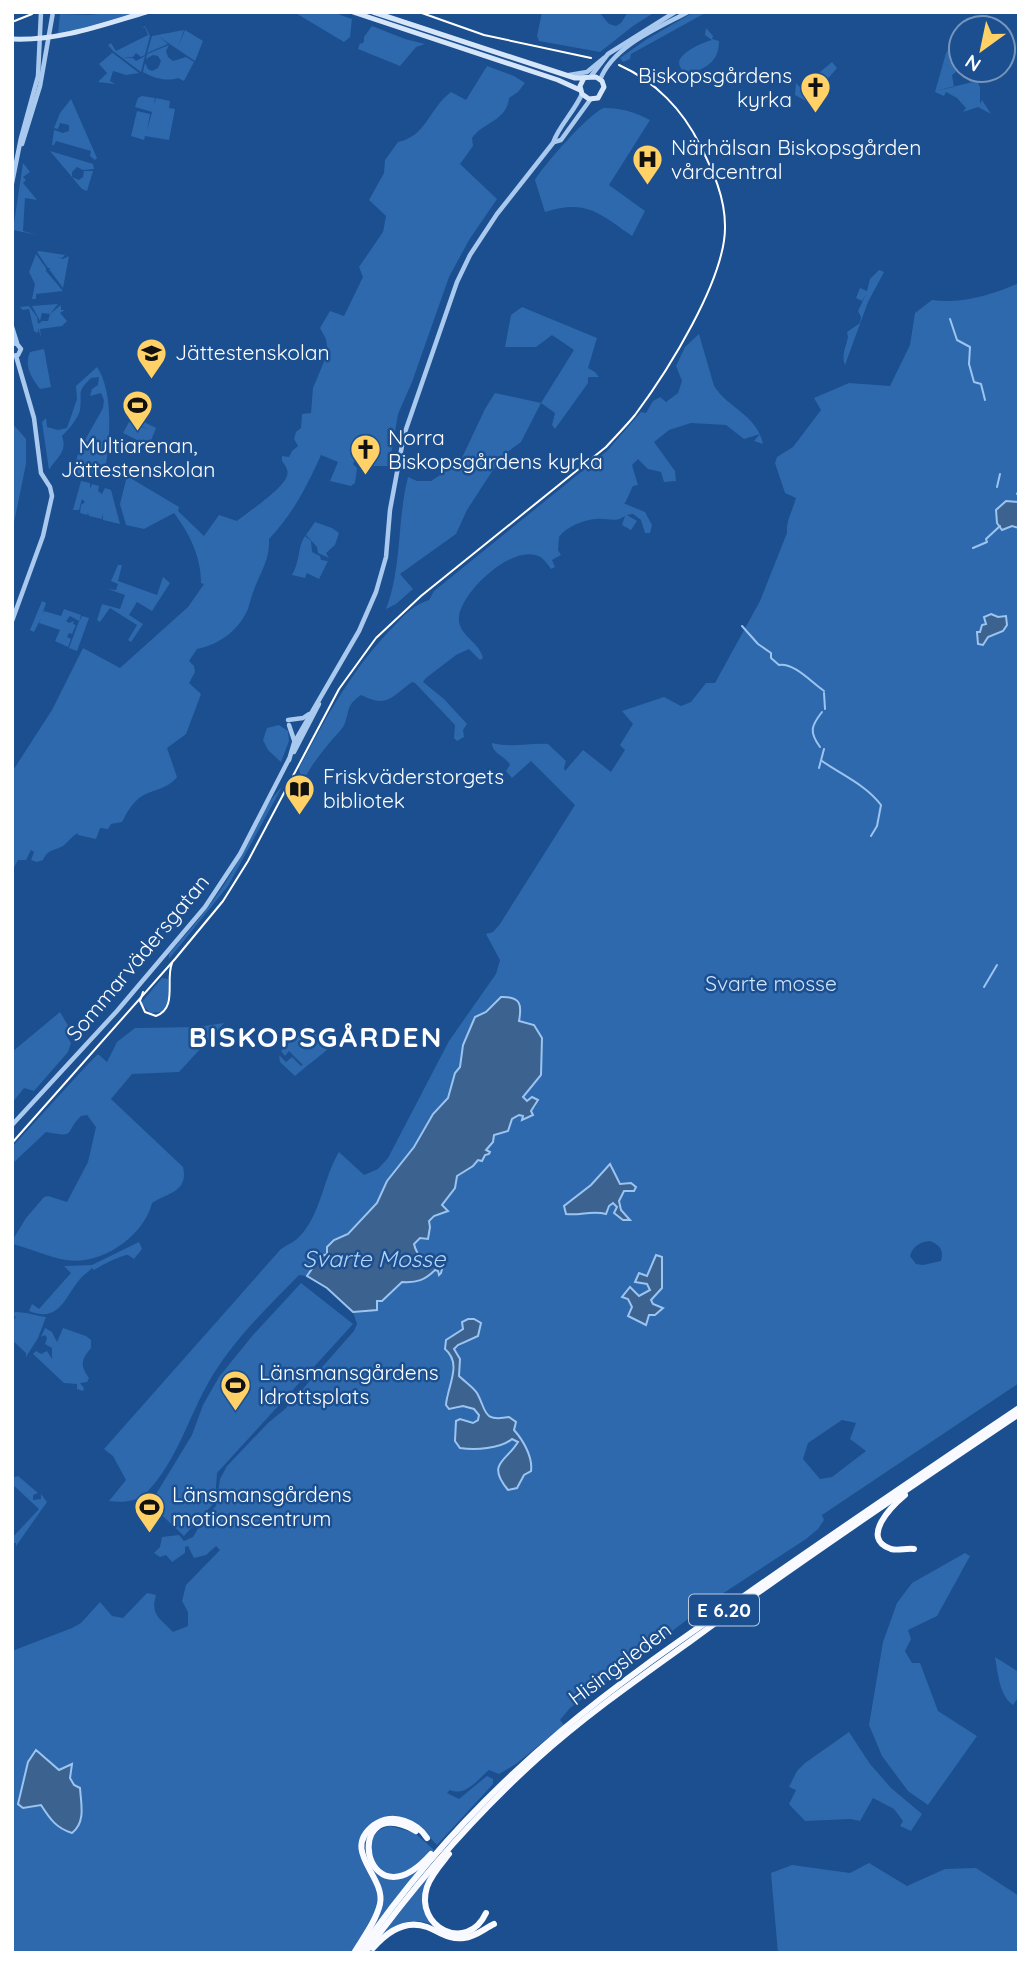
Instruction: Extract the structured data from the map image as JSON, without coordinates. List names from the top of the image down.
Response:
{
  "streets": {
    "highway": ["E 6.20", "Hisingsleden"],
    "street": ["Sommarvädersgatan"]
  },
  "districts": ["BISKOPSGÅRDEN"],
  "water": ["Svarte Mosse"],
  "parks": ["Svarte mosse"],
  "places": {
    "church": ["Biskopsgårdens kyrka", "Norra Biskopsgårdens kyrka"],
    "hospital": ["Närhälsan Biskopsgården vårdcentral"],
    "school or university": ["Jättestenskolan"],
    "sports": ["Multiarenan, Jättestenskolan", "Länsmansgårdens Idrottsplats", "Länsmansgårdens motionscentrum"],
    "library": ["Friskväderstorgets bibliotek"]
  },
  "north": "bottom left"
}
